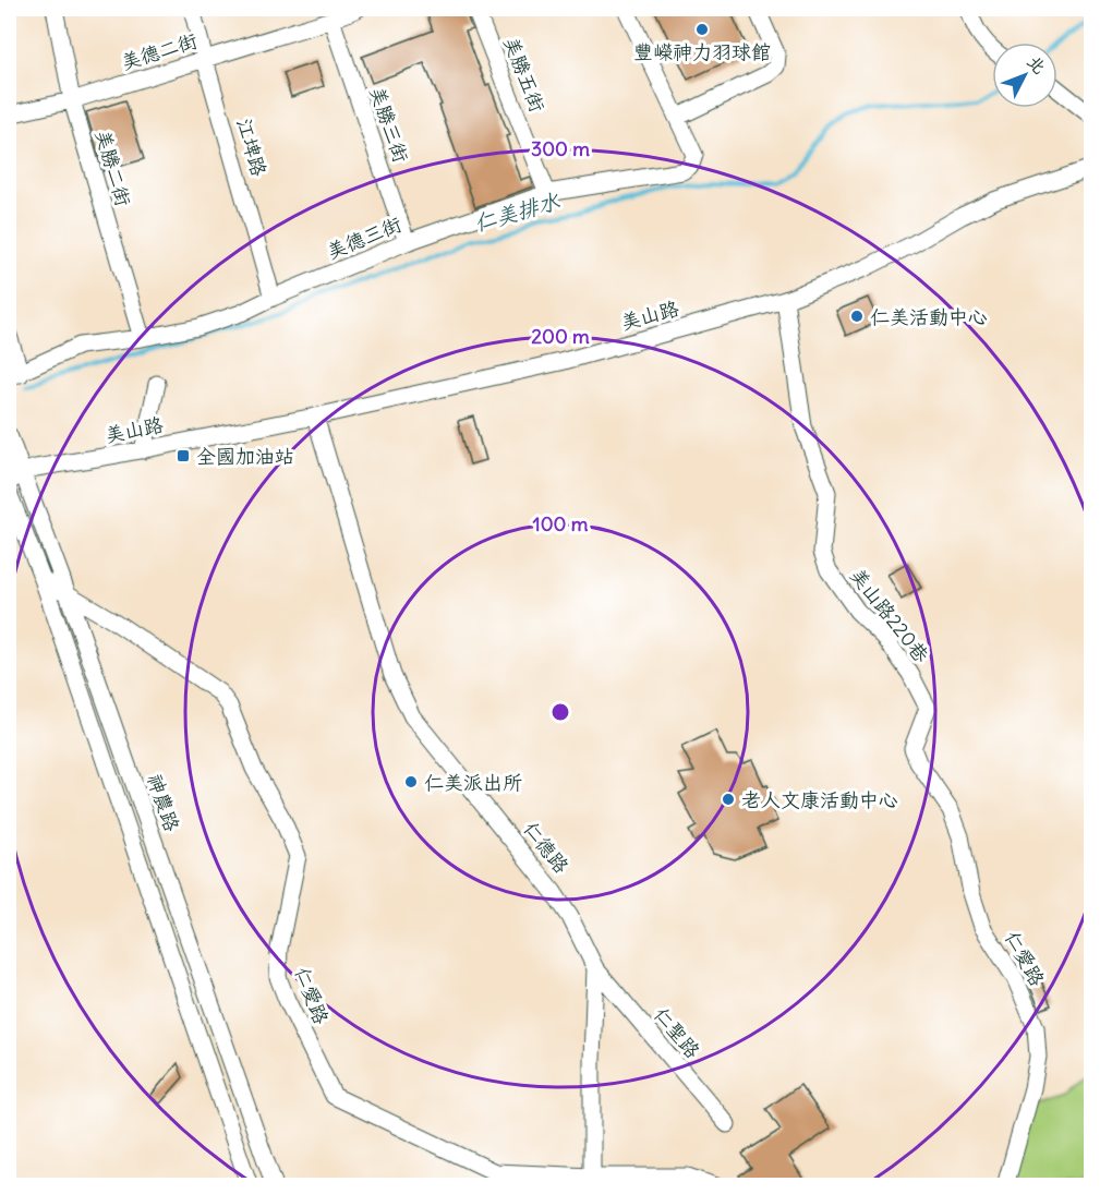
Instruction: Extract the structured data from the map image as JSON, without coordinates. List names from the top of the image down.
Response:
{
  "streets": {
    "street": [
      "美德二街",
      "美勝五街",
      "美勝三街",
      "江埤路",
      "美勝二街",
      "美德三街",
      "美山路",
      "美山路220巷",
      "神農路",
      "仁德路",
      "仁愛路",
      "仁聖路"
    ]
  },
  "crossings": [
    ["美德二街", "美勝三街"],
    ["美德二街", "江埤路"],
    ["美德二街", "美勝二街"],
    ["美勝五街", "美德三街"],
    ["美勝三街", "美德三街"],
    ["江埤路", "美德三街"],
    ["美勝二街", "美德三街"],
    ["美山路", "美山路220巷"],
    ["美山路", "神農路"],
    ["美山路", "仁德路"],
    ["美山路220巷", "仁愛路"],
    ["神農路", "仁愛路"],
    ["仁德路", "仁愛路"],
    ["仁德路", "仁聖路"]
  ],
  "water": ["仁美排水"],
  "places": {
    "other": [
      "豐嶸神力羽球館",
      "仁美活動中心",
      "仁美派出所",
      "老人文康活動中心"
    ],
    "transit": ["全國加油站"]
  },
  "north": "top right",
  "rings": ["300 m", "200 m", "100 m"]
}
